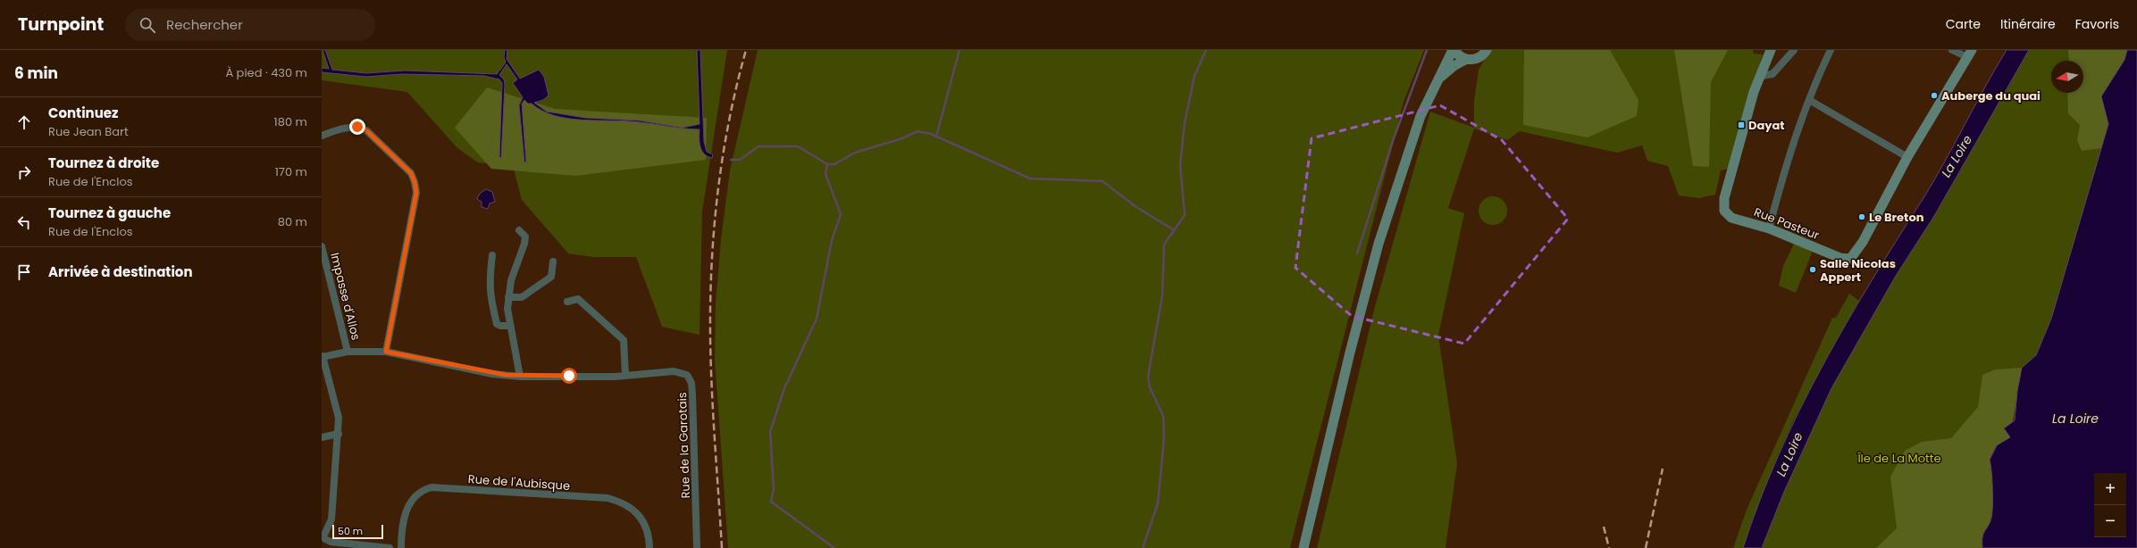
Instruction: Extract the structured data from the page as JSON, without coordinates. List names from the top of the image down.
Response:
{
  "streets": {
    "main road": ["Rue Pasteur"],
    "street": ["Impasse d'Allos", "Rue de la Garotais", "Rue de l'Aubisque"]
  },
  "crossings": [
    ["Impasse d'Allos", "Rue de la Garotais"]
  ],
  "water": ["La Loire"],
  "parks": ["Île de La Motte"],
  "places": {
    "other": ["Auberge du quai", "Le Breton", "Salle Nicolas Appert"],
    "transit": ["Dayat"]
  },
  "scale_bar": "50 m",
  "north": "left",
  "page": {
    "header": "Turnpoint",
    "search": "Rechercher",
    "nav": ["Carte", "Itinéraire", "Favoris"],
    "heading": ["6 min", "À pied · 430 m"],
    "list": [
      ["Continuez", "Rue Jean Bart", "180 m"],
      ["Tournez à droite", "Rue de l'Enclos", "170 m"],
      ["Tournez à gauche", "Rue de l'Enclos", "80 m"],
      "Arrivée à destination"
    ],
    "map_buttons": ["+", "−"],
    "scale": "50 m"
  }
}
